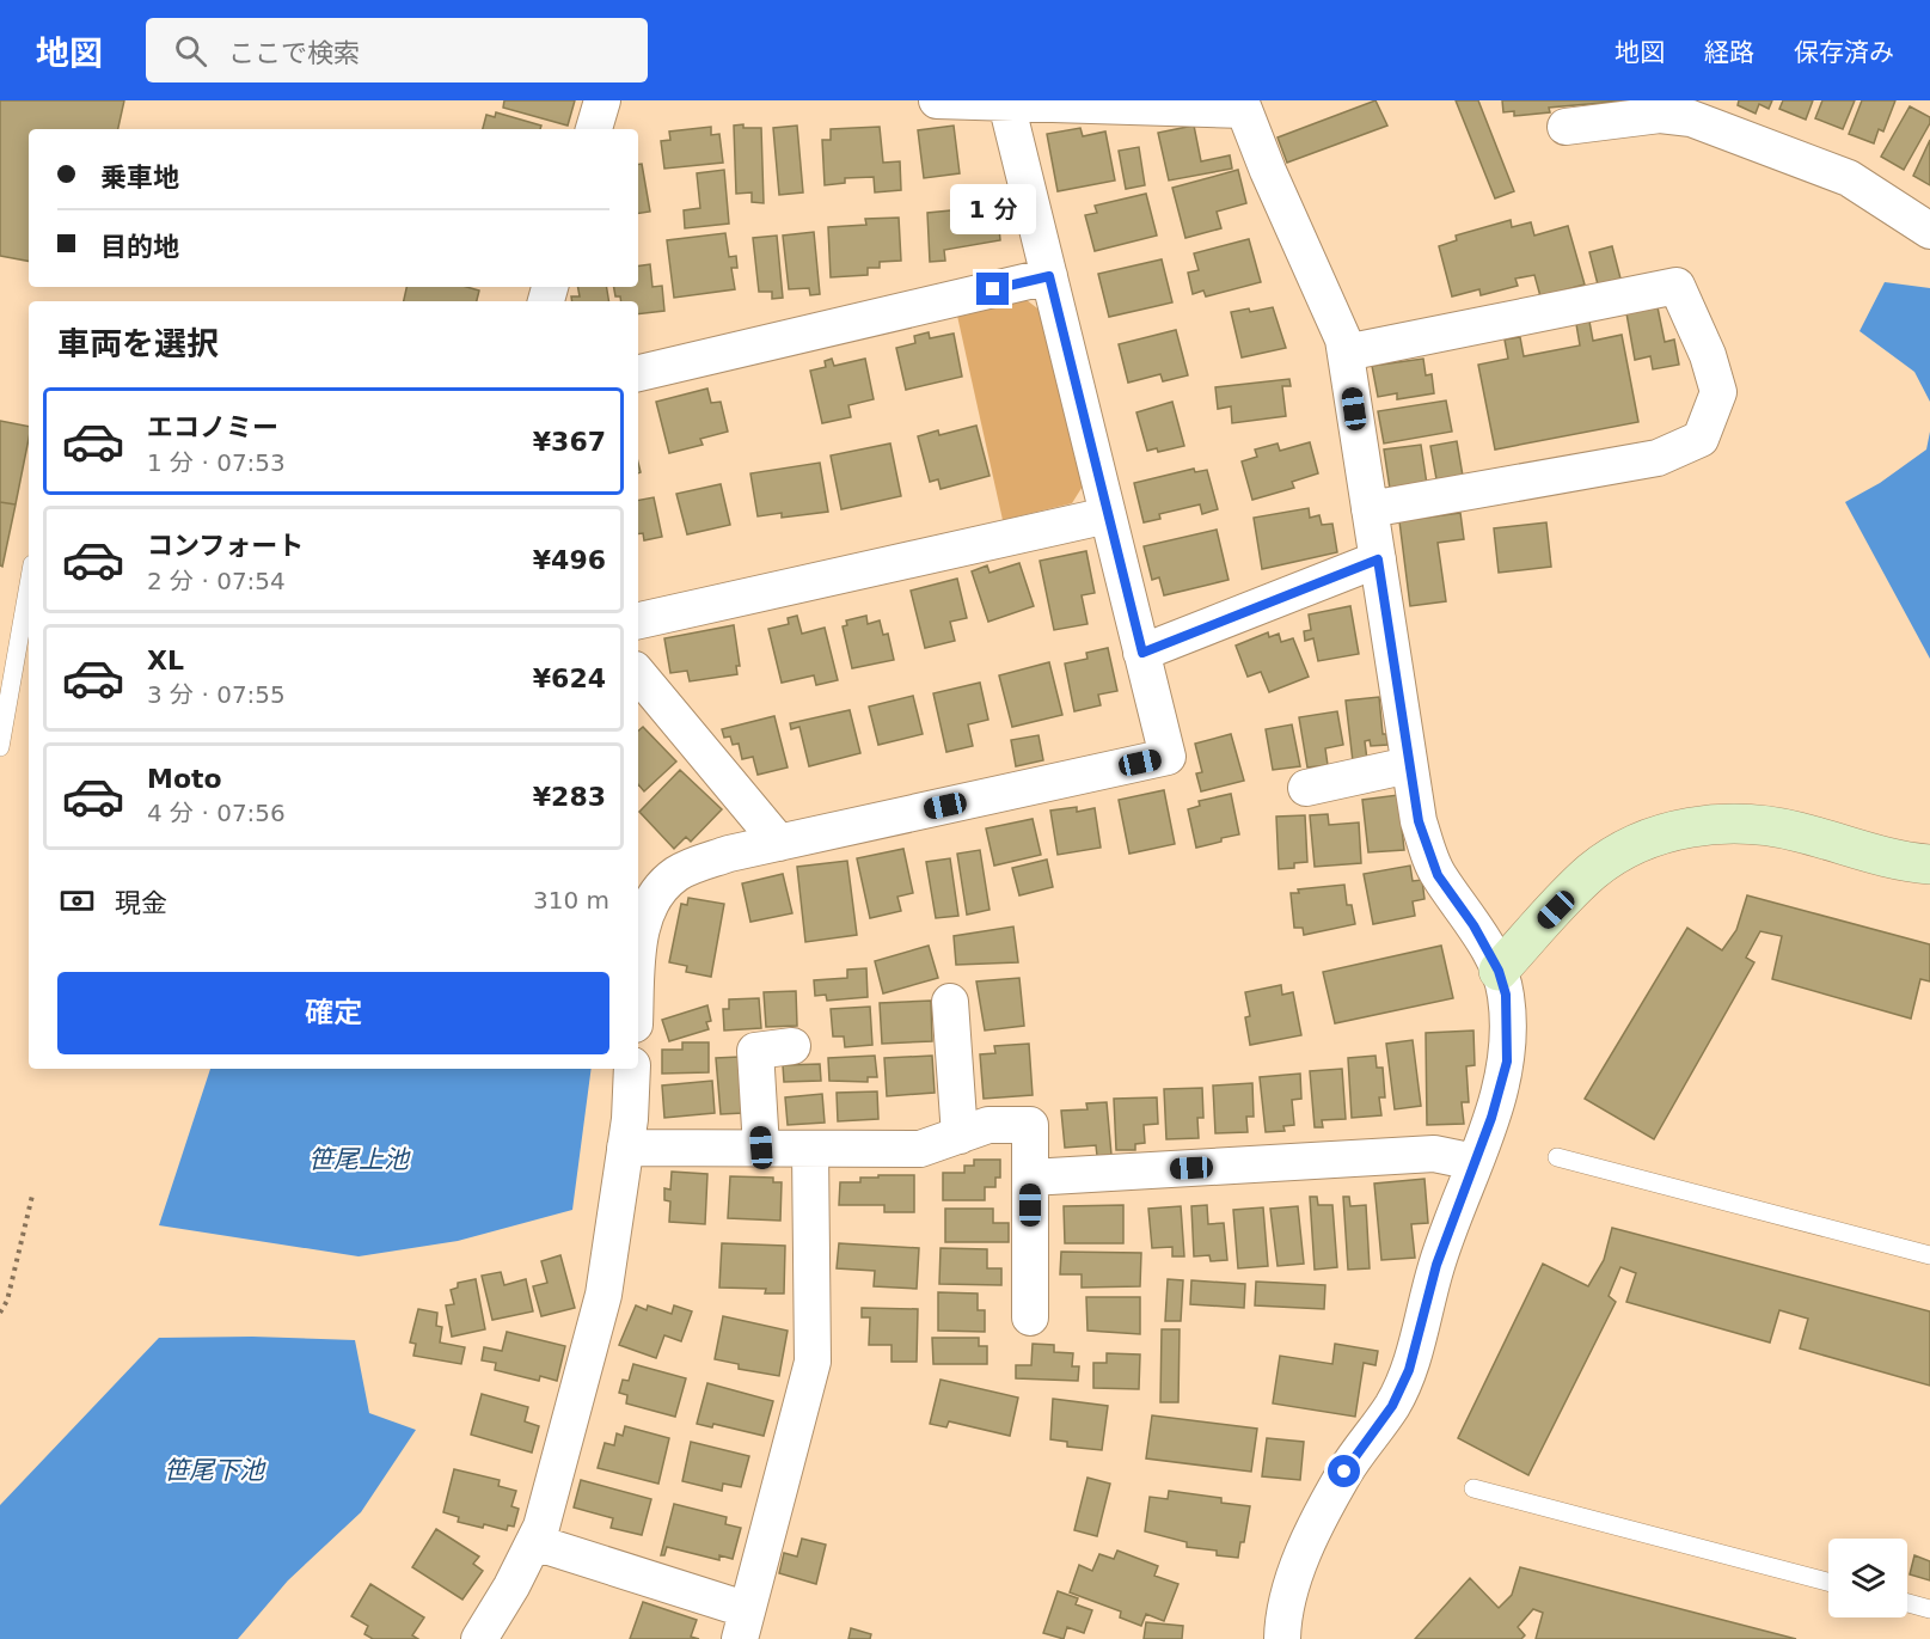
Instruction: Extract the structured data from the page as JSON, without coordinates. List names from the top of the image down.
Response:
{
  "water": ["笹尾上池", "笹尾下池"],
  "page": {
    "header": "地図",
    "search": "ここで検索",
    "nav": ["地図", "経路", "保存済み"],
    "banner": ["乗車地", "目的地"],
    "bubble": "1 分",
    "heading": "車両を選択",
    "list": [
      {
        "name": "エコノミー",
        "note": "1 分 · 07:53",
        "value": "¥367"
      },
      {
        "name": "コンフォート",
        "note": "2 分 · 07:54",
        "value": "¥496"
      },
      {
        "name": "XL",
        "note": "3 分 · 07:55",
        "value": "¥624"
      },
      {
        "name": "Moto",
        "note": "4 分 · 07:56",
        "value": "¥283"
      }
    ],
    "pay": ["現金", "310 m"],
    "buttons": "確定"
  }
}
